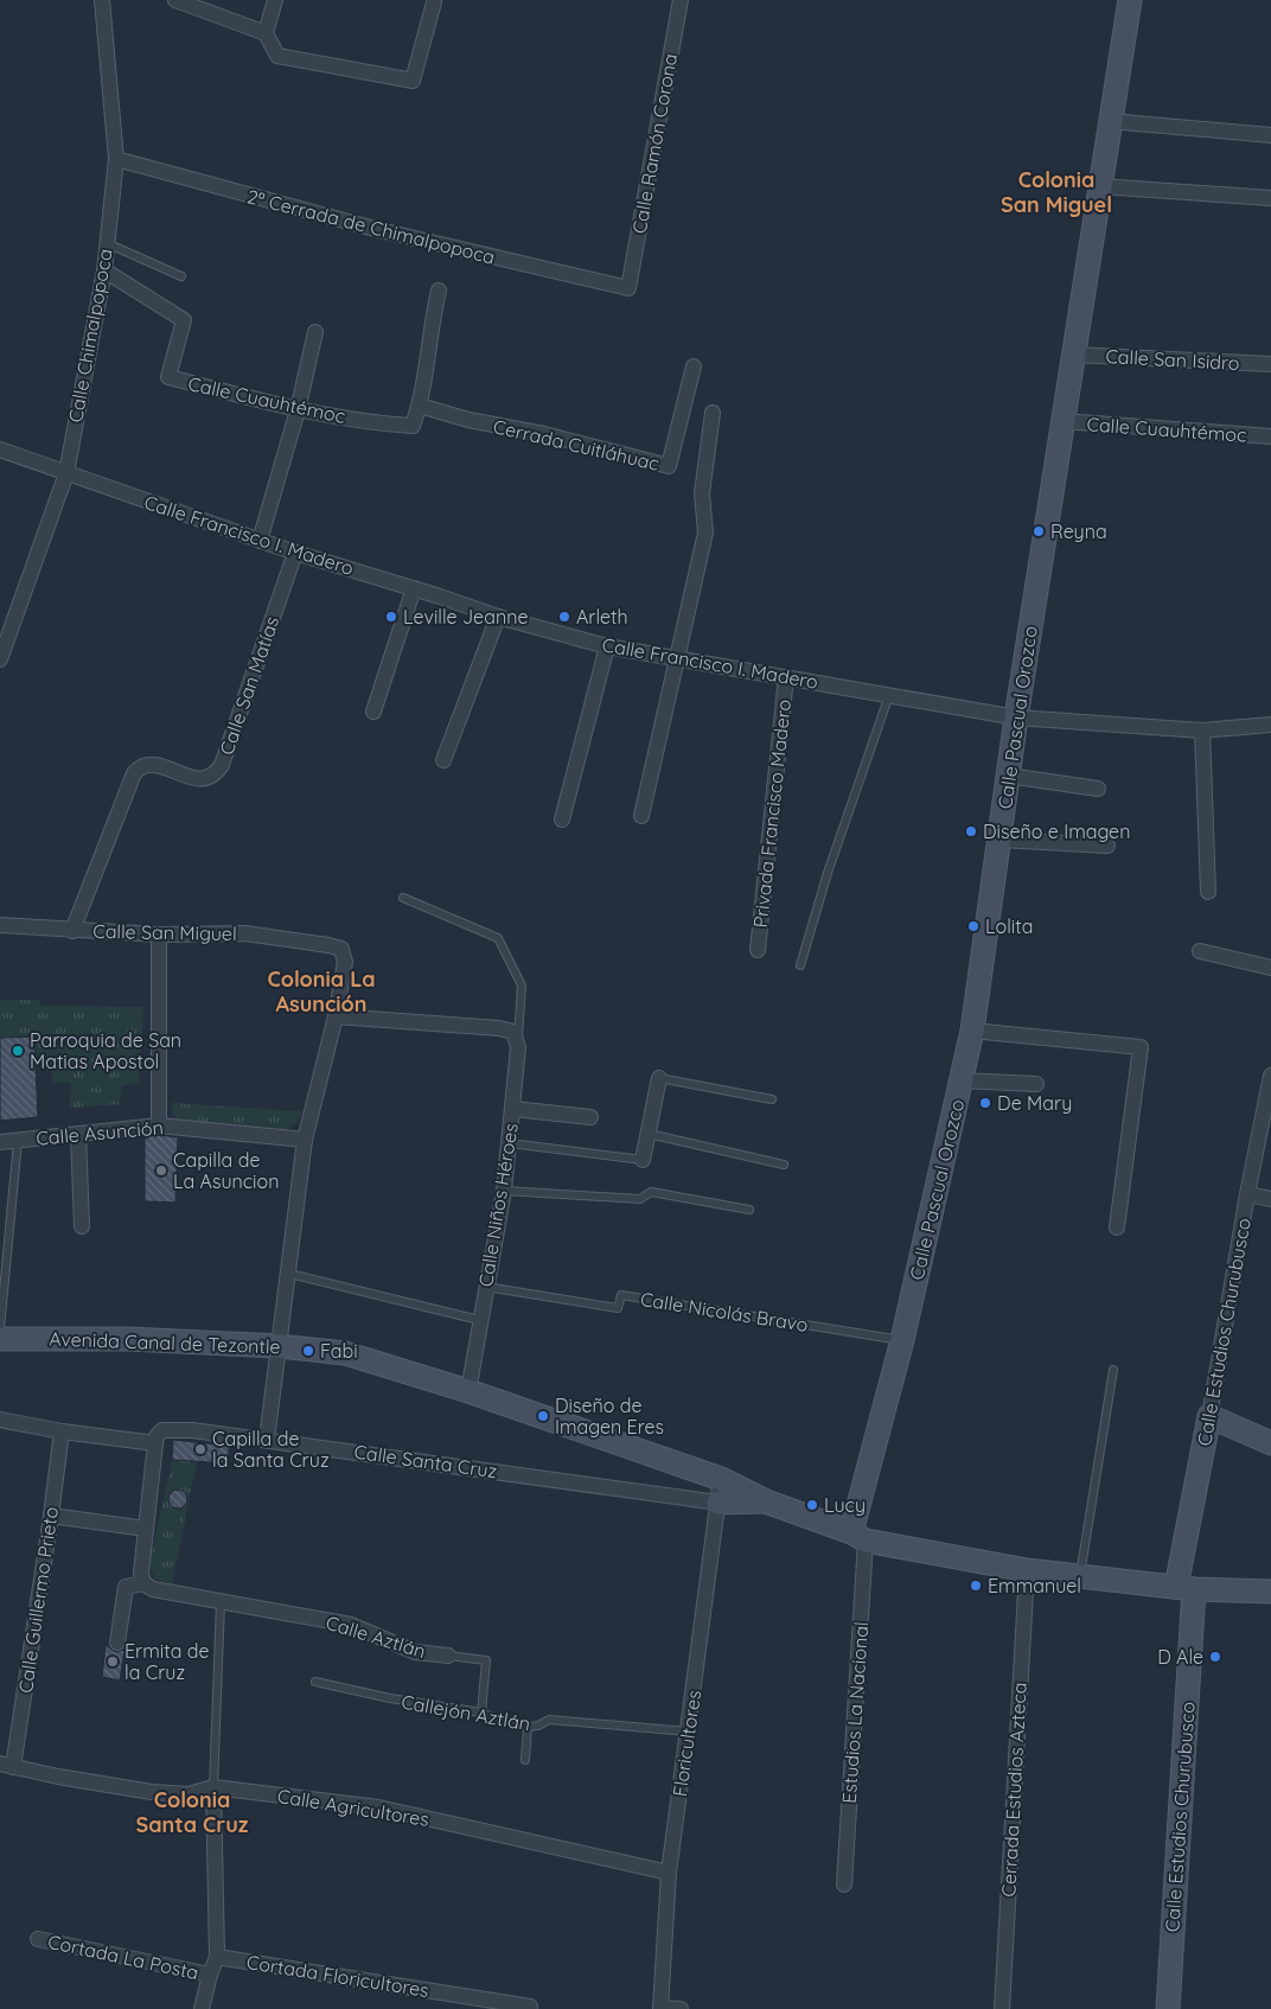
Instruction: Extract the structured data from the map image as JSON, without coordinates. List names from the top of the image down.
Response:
{
  "streets": {
    "street": [
      "Calle Ramón Corona",
      "2ª Cerrada de Chimalpopoca",
      "Calle Chimalpopoca",
      "Calle San Isidro",
      "Calle Cuauhtémoc",
      "Cerrada Cuitláhuac",
      "Calle Francisco I. Madero",
      "Calle San Matías",
      "Calle Pascual Orozco",
      "Privada Francisco Madero",
      "Calle San Miguel",
      "Calle Asunción",
      "Calle Niños Héroes",
      "Calle Estudios Churubusco",
      "Avenida Canal de Tezontle",
      "Calle Santa Cruz",
      "Calle Guillermo Prieto",
      "Calle Aztlán",
      "Estudios La Nacional",
      "Floricultores",
      "Cerrada Estudios Azteca",
      "Calle Agricultores",
      "Cortada La Posta",
      "Cortada Floricultores"
    ],
    "lane": ["Calle Nicolás Bravo", "Callejón Aztlán"]
  },
  "crossings": [
    ["Calle Ramón Corona", "2ª Cerrada de Chimalpopoca"],
    ["2ª Cerrada de Chimalpopoca", "Calle Chimalpopoca"],
    ["Calle Chimalpopoca", "Calle Cuauhtémoc"],
    ["Calle Chimalpopoca", "Calle Francisco I. Madero"],
    ["Calle San Isidro", "Calle Pascual Orozco"],
    ["Calle Cuauhtémoc", "Cerrada Cuitláhuac"],
    ["Calle Cuauhtémoc", "Calle Pascual Orozco"],
    ["Calle Francisco I. Madero", "Calle San Matías"],
    ["Calle Francisco I. Madero", "Calle Pascual Orozco"],
    ["Calle Francisco I. Madero", "Privada Francisco Madero"],
    ["Calle San Matías", "Calle San Miguel"],
    ["Calle Pascual Orozco", "Calle Nicolás Bravo"],
    ["Calle Pascual Orozco", "Avenida Canal de Tezontle"],
    ["Calle Pascual Orozco", "Estudios La Nacional"],
    ["Calle Niños Héroes", "Calle Nicolás Bravo"],
    ["Calle Niños Héroes", "Avenida Canal de Tezontle"],
    ["Calle Estudios Churubusco", "Avenida Canal de Tezontle"],
    ["Avenida Canal de Tezontle", "Calle Santa Cruz"],
    ["Avenida Canal de Tezontle", "Estudios La Nacional"],
    ["Avenida Canal de Tezontle", "Floricultores"],
    ["Avenida Canal de Tezontle", "Cerrada Estudios Azteca"],
    ["Calle Santa Cruz", "Floricultores"],
    ["Calle Guillermo Prieto", "Calle Agricultores"],
    ["Calle Aztlán", "Callejón Aztlán"],
    ["Callejón Aztlán", "Floricultores"],
    ["Floricultores", "Calle Agricultores"]
  ],
  "districts": ["Colonia San Miguel", "Colonia La Asunción", "Colonia Santa Cruz"],
  "places": [
    "Reyna",
    "Leville Jeanne",
    "Arleth",
    "Diseño e Imagen",
    "Lolita",
    "Parroquia de San Matias Apostol",
    "De Mary",
    "Capilla de La Asuncion",
    "Fabi",
    "Diseño de Imagen Eres",
    "Capilla de la Santa Cruz",
    "Lucy",
    "Emmanuel",
    "D Ale",
    "Ermita de la Cruz"
  ]
}
